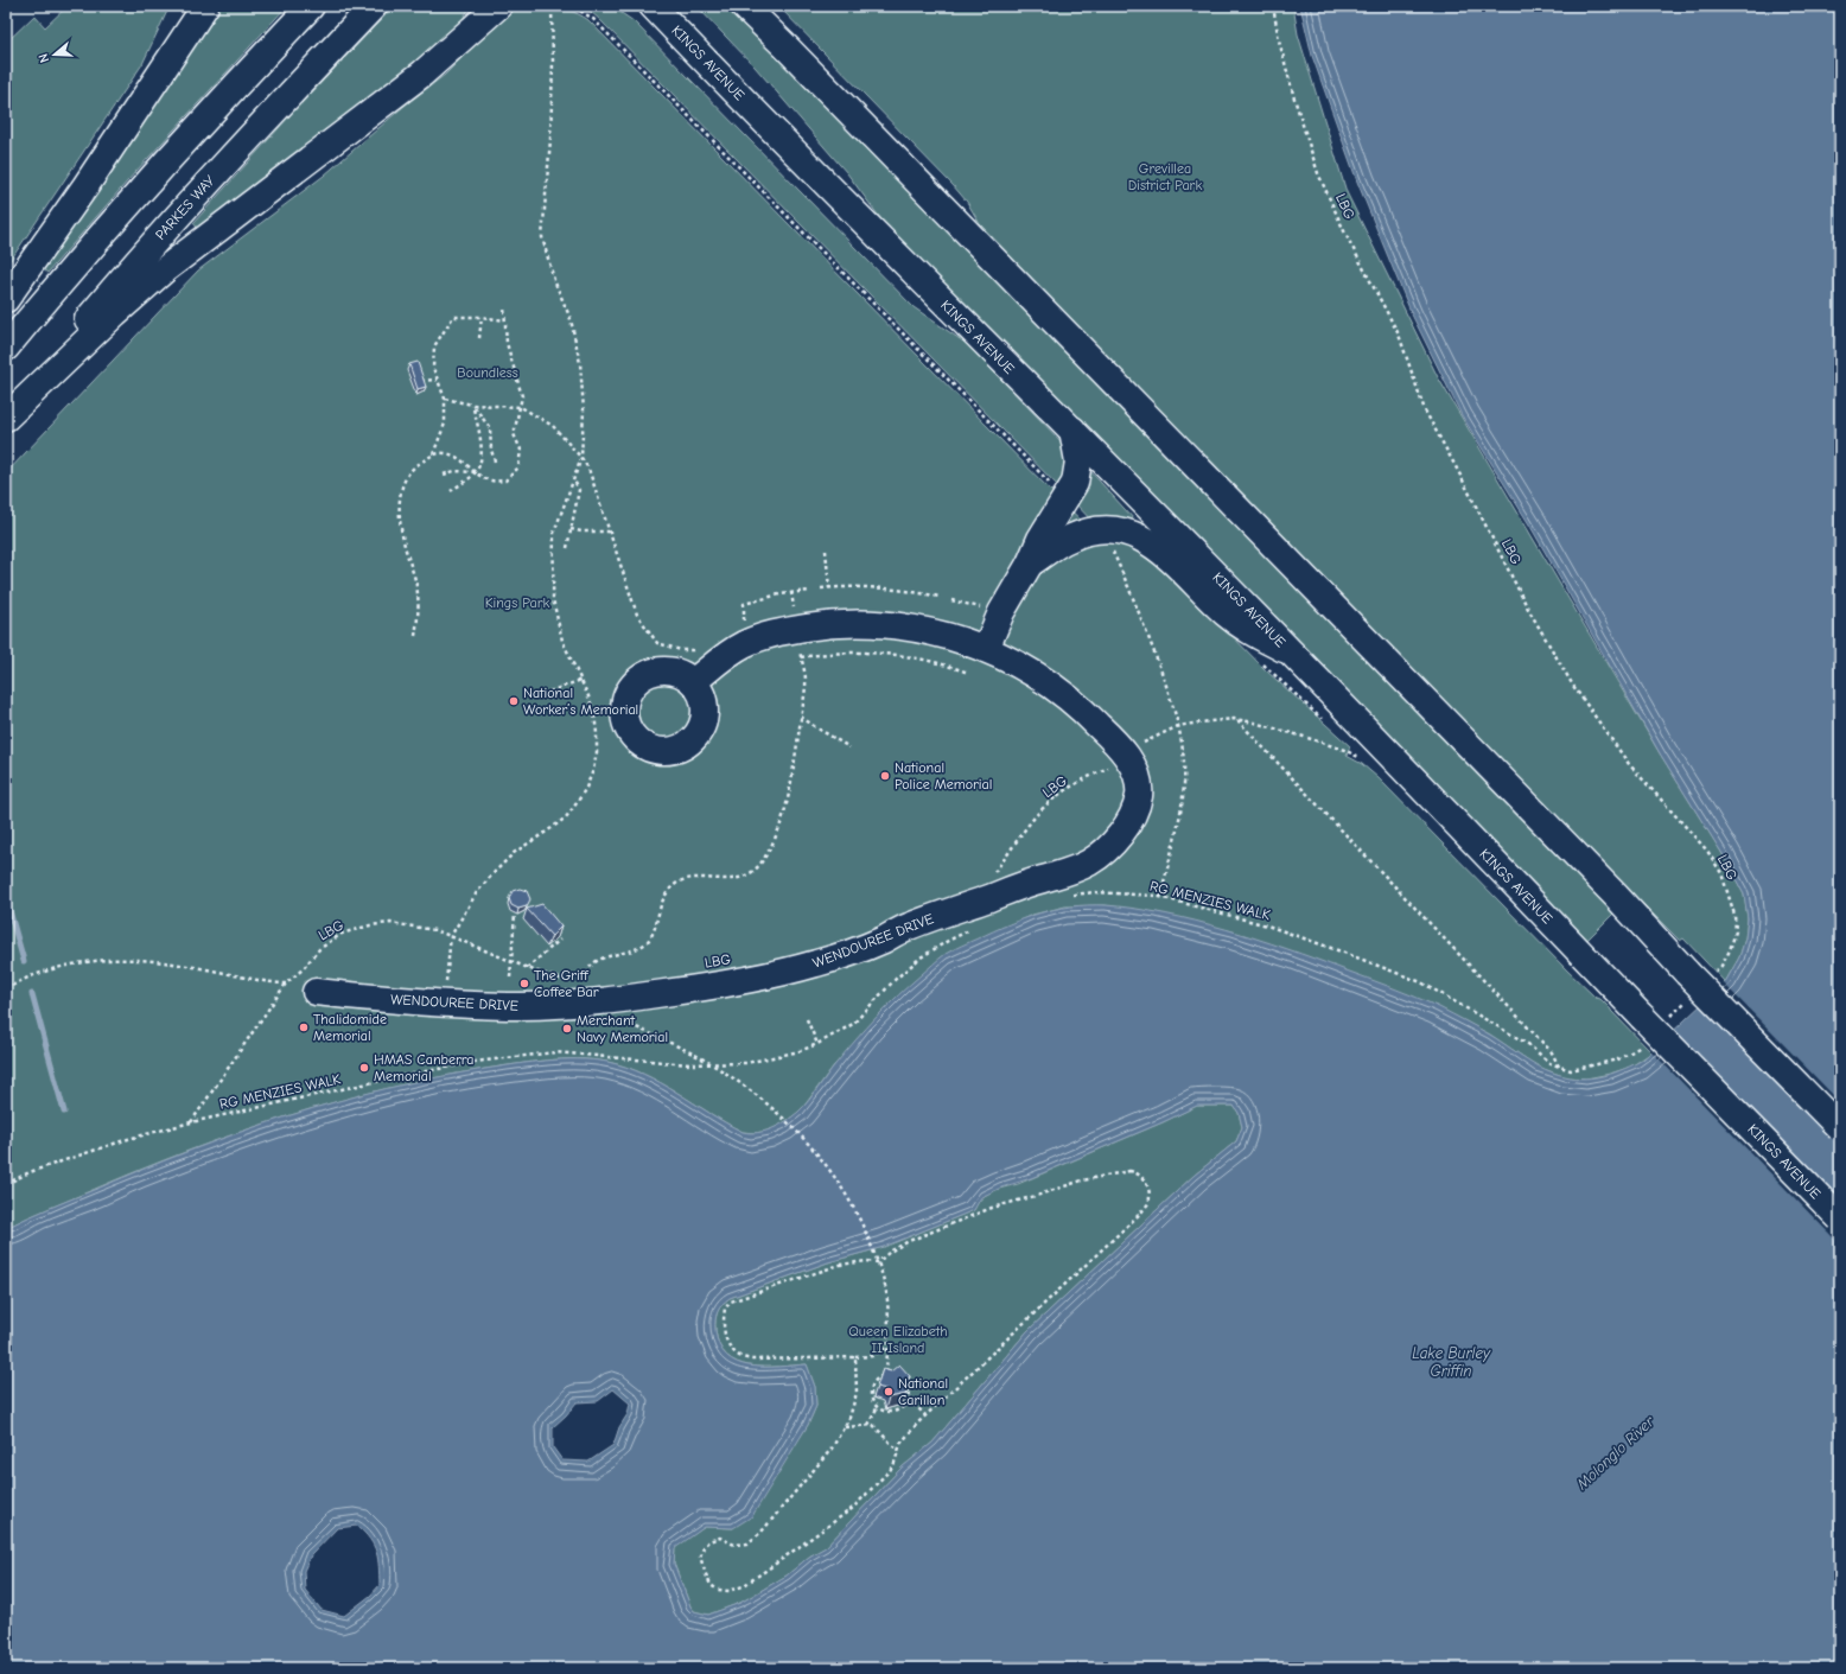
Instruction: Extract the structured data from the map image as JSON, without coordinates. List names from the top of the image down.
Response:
{
  "streets": {
    "main road": ["KINGS AVENUE", "PARKES WAY", "WENDOUREE DRIVE"],
    "path": ["LBG", "RG MENZIES WALK"]
  },
  "crossings": [
    ["KINGS AVENUE", "LBG"],
    ["LBG", "RG MENZIES WALK"]
  ],
  "water": ["Lake Burley Griffin", "Molonglo River"],
  "parks": [
    "Grevillea District Park",
    "Boundless",
    "Kings Park",
    "Queen Elizabeth II Island"
  ],
  "places": [
    "National Worker’s Memorial",
    "National Police Memorial",
    "The Griff Coffee Bar",
    "Thalidomide Memorial",
    "Merchant Navy Memorial",
    "HMAS Canberra Memorial",
    "National Carillon"
  ],
  "north": "left"
}
